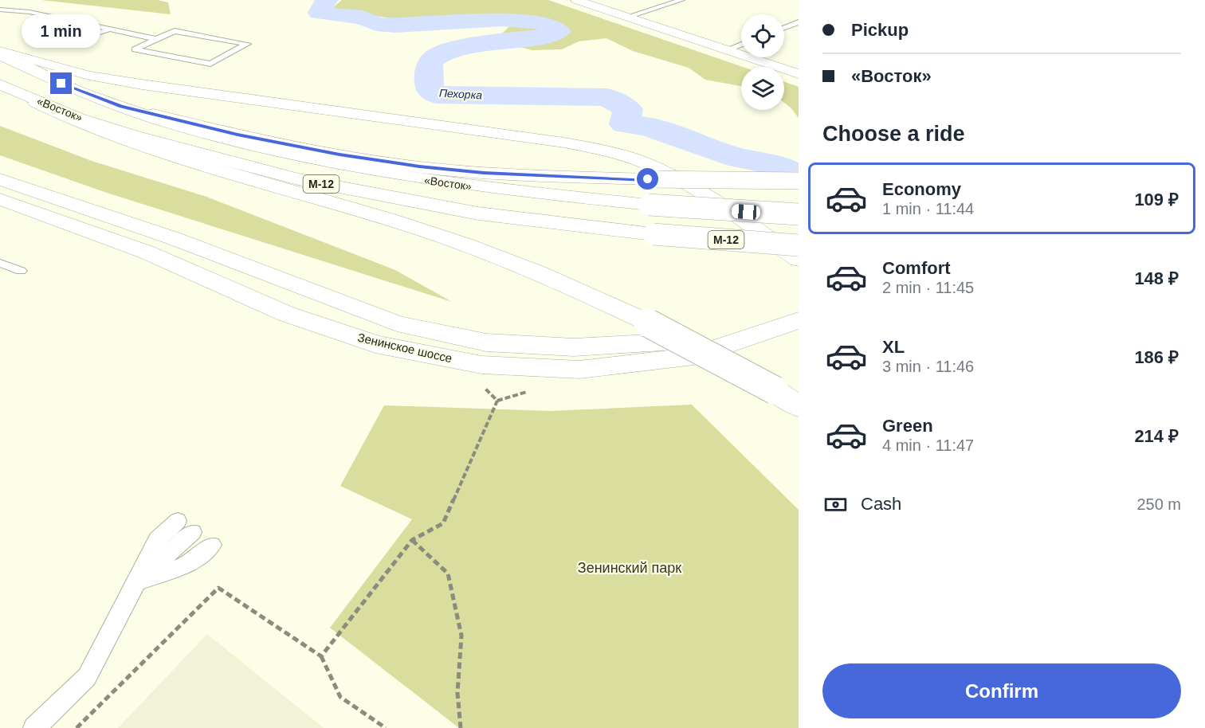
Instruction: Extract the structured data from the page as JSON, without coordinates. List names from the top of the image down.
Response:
{
  "streets": {
    "main road": ["«Восток»", "М-12", "Зенинское шоссе"]
  },
  "water": ["Пехорка"],
  "parks": ["Зенинский парк"],
  "page": {
    "banner": ["Pickup", "«Восток»"],
    "bubble": "1 min",
    "heading": "Choose a ride",
    "list": [
      {
        "name": "Economy",
        "note": "1 min · 11:44",
        "value": "109 ₽"
      },
      {
        "name": "Comfort",
        "note": "2 min · 11:45",
        "value": "148 ₽"
      },
      {
        "name": "XL",
        "note": "3 min · 11:46",
        "value": "186 ₽"
      },
      {
        "name": "Green",
        "note": "4 min · 11:47",
        "value": "214 ₽"
      }
    ],
    "pay": ["Cash", "250 m"],
    "buttons": "Confirm"
  }
}
